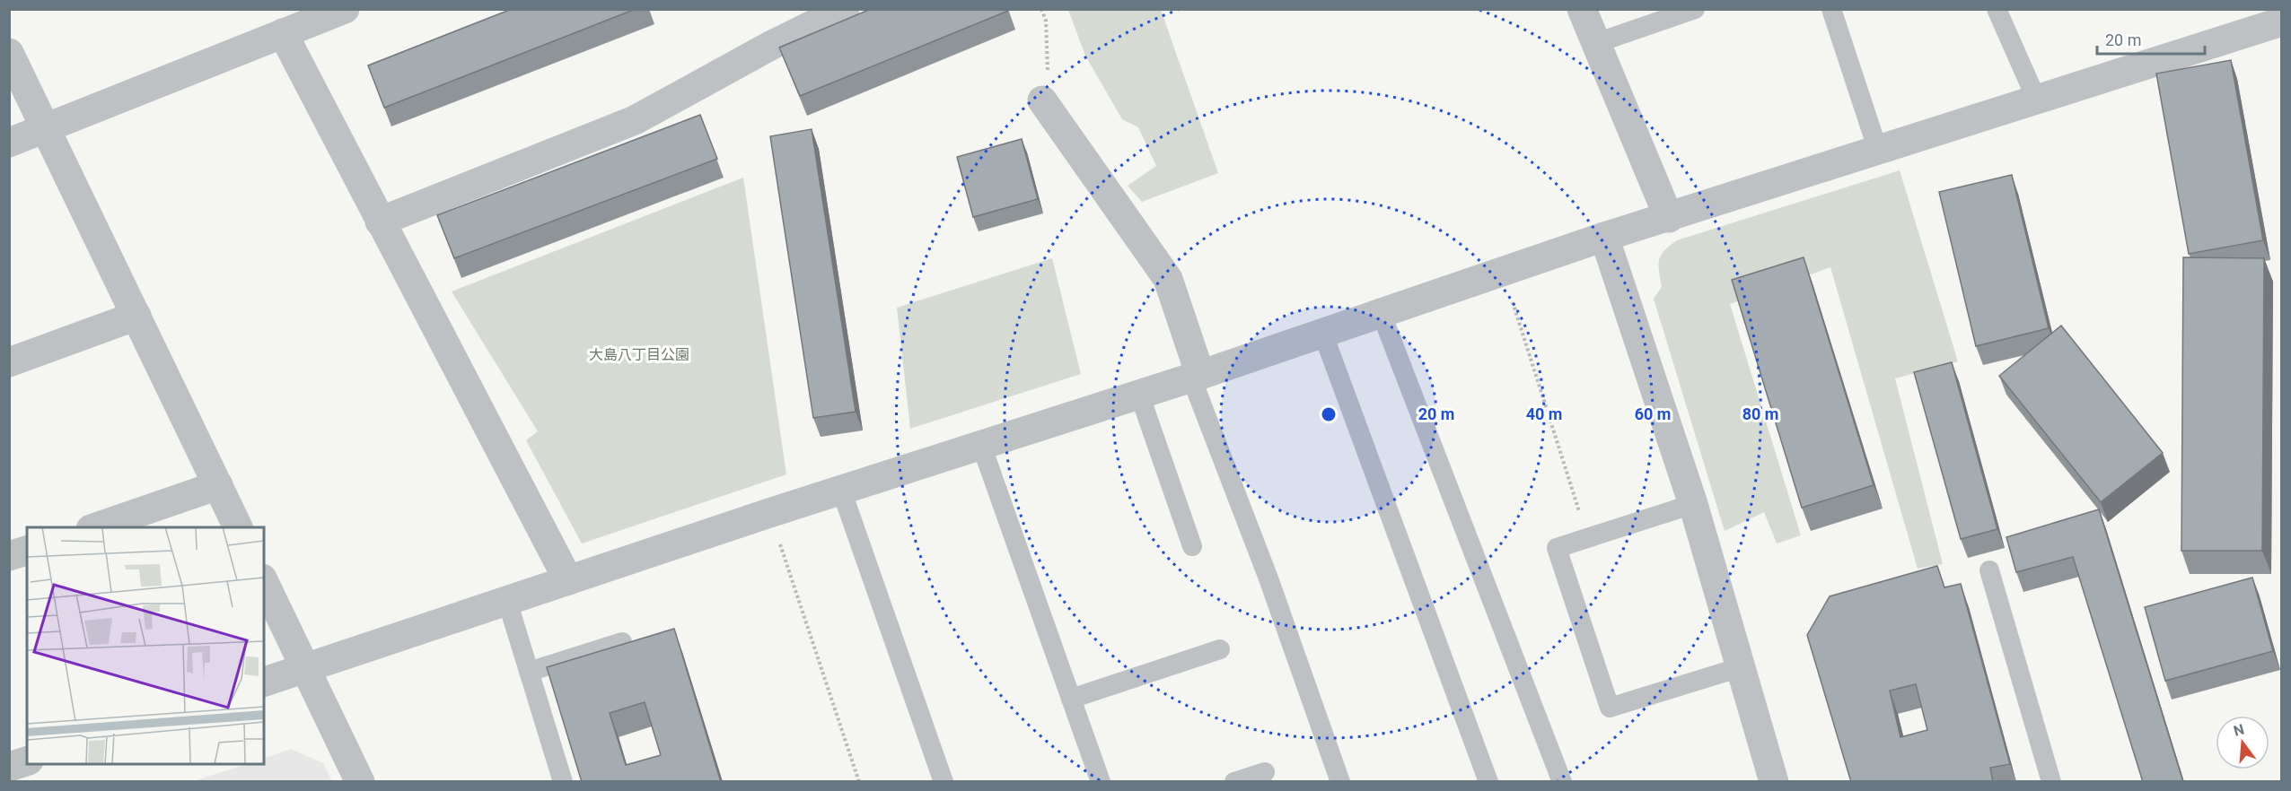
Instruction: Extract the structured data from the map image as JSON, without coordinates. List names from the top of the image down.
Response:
{
  "parks": ["大島八丁目公園"],
  "scale_bar": "20 m",
  "north": "top",
  "rings": [
    "20 m",
    "40 m",
    "60 m",
    "80 m"
  ]
}
